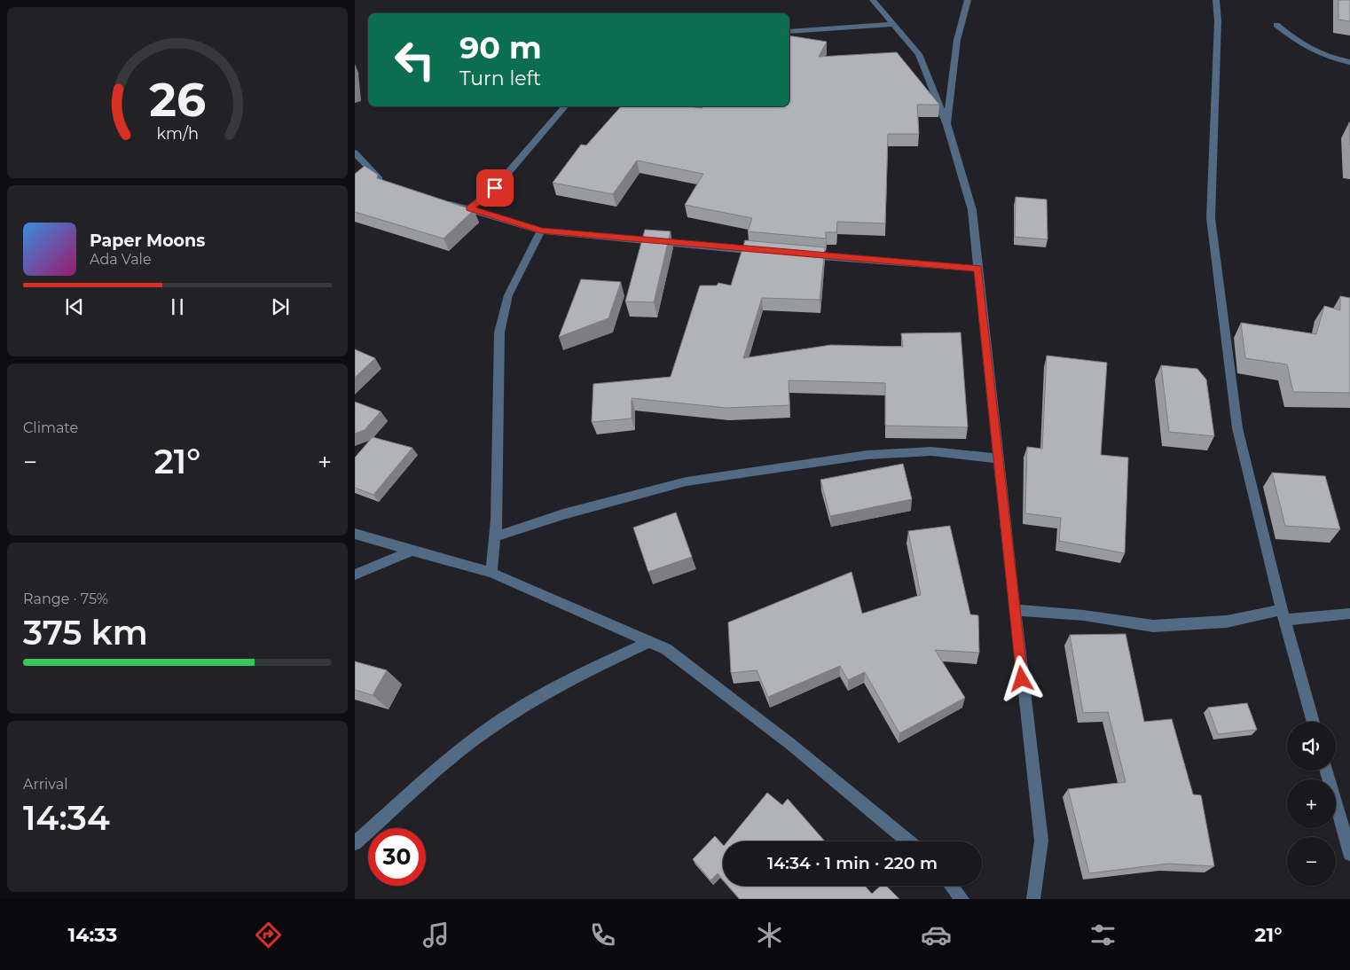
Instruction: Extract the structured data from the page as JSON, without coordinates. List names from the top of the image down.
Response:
{
  "page": {
    "turn": ["90 m", "Turn left"],
    "song": ["Paper Moons", "Ada Vale"],
    "tile": [
      "Climate",
      ["Range · 75%", "375 km"],
      ["Arrival", "14:34"]
    ],
    "heat": ["−", "21°", "+"],
    "map_buttons": ["+", "−"],
    "limit": "30",
    "trip": "14:34 · 1 min · 220 m",
    "tabs": ["14:33", "21°"],
    "gauge": ["26", "km/h"]
  }
}
